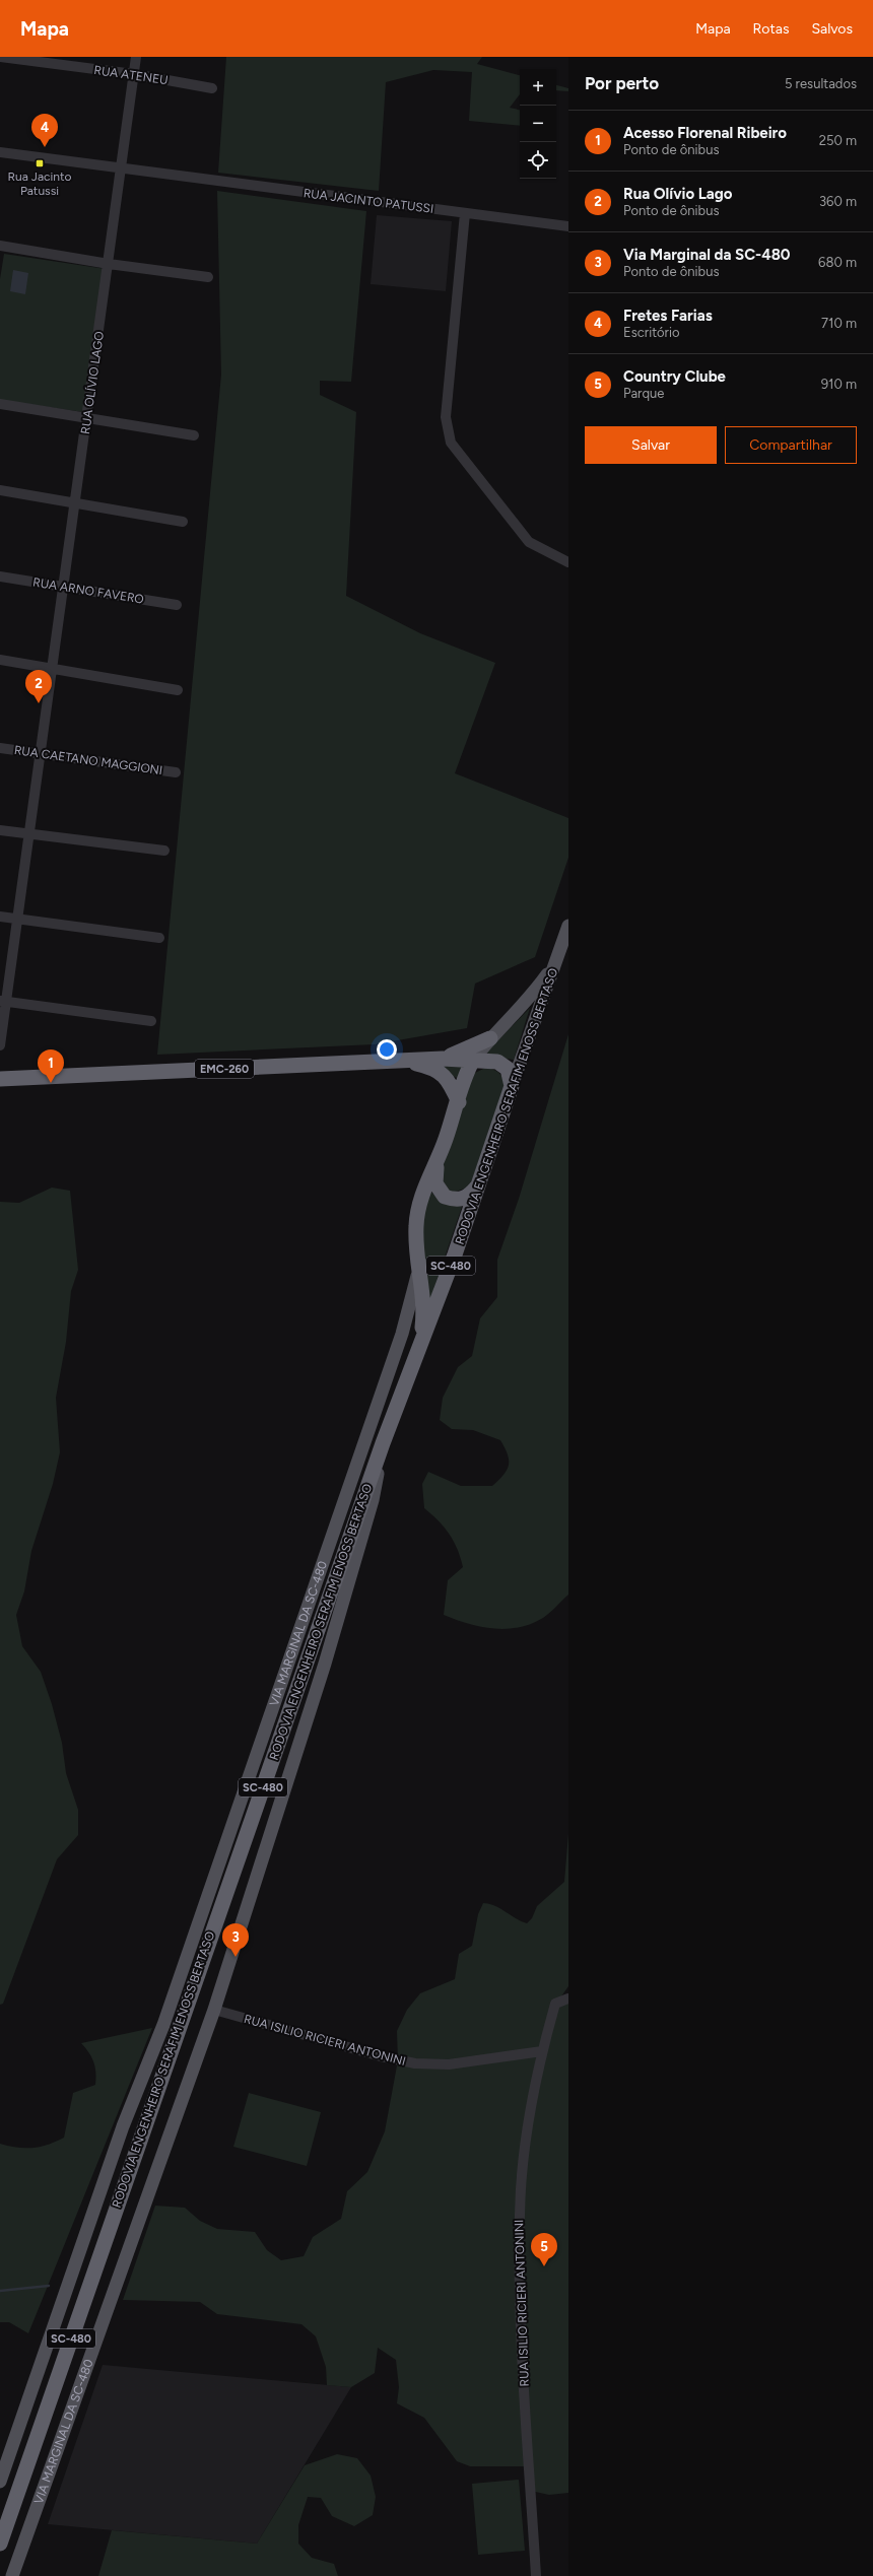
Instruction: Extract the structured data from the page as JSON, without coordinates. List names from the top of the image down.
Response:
{
  "streets": {
    "highway": ["EMC-260", "RODOVIA ENGENHEIRO SERAFIM ENOSS BERTASO", "SC-480"],
    "main road": ["VIA MARGINAL DA SC-480"],
    "street": [
      "RUA ATENEU",
      "RUA JACINTO PATUSSI",
      "RUA OLÍVIO LAGO",
      "RUA ARNO FAVERO",
      "RUA CAETANO MAGGIONI",
      "RUA ISILIO RICIERI ANTONINI"
    ]
  },
  "crossings": [
    ["RUA ATENEU", "RUA OLÍVIO LAGO"],
    ["RUA JACINTO PATUSSI", "RUA OLÍVIO LAGO"],
    ["RUA OLÍVIO LAGO", "RUA ARNO FAVERO"],
    ["RUA OLÍVIO LAGO", "RUA CAETANO MAGGIONI"],
    ["EMC-260", "RODOVIA ENGENHEIRO SERAFIM ENOSS BERTASO"],
    ["EMC-260", "SC-480"],
    ["RODOVIA ENGENHEIRO SERAFIM ENOSS BERTASO", "SC-480"],
    ["RODOVIA ENGENHEIRO SERAFIM ENOSS BERTASO", "VIA MARGINAL DA SC-480"],
    ["VIA MARGINAL DA SC-480", "RUA ISILIO RICIERI ANTONINI"]
  ],
  "places": {
    "transit": ["Rua Jacinto Patussi"]
  },
  "page": {
    "header": "Mapa",
    "nav": ["Mapa", "Rotas", "Salvos"],
    "heading": ["Por perto", "5 resultados"],
    "map_buttons": ["+", "−"],
    "list": [
      {
        "mark": "1",
        "name": "Acesso Florenal Ribeiro",
        "note": "Ponto de ônibus",
        "value": "250 m"
      },
      {
        "mark": "2",
        "name": "Rua Olívio Lago",
        "note": "Ponto de ônibus",
        "value": "360 m"
      },
      {
        "mark": "3",
        "name": "Via Marginal da SC-480",
        "note": "Ponto de ônibus",
        "value": "680 m"
      },
      {
        "mark": "4",
        "name": "Fretes Farias",
        "note": "Escritório",
        "value": "710 m"
      },
      {
        "mark": "5",
        "name": "Country Clube",
        "note": "Parque",
        "value": "910 m"
      }
    ],
    "pins": [
      "4",
      "2",
      "1",
      "3",
      "5"
    ],
    "buttons": ["Salvar", "Compartilhar"]
  }
}
